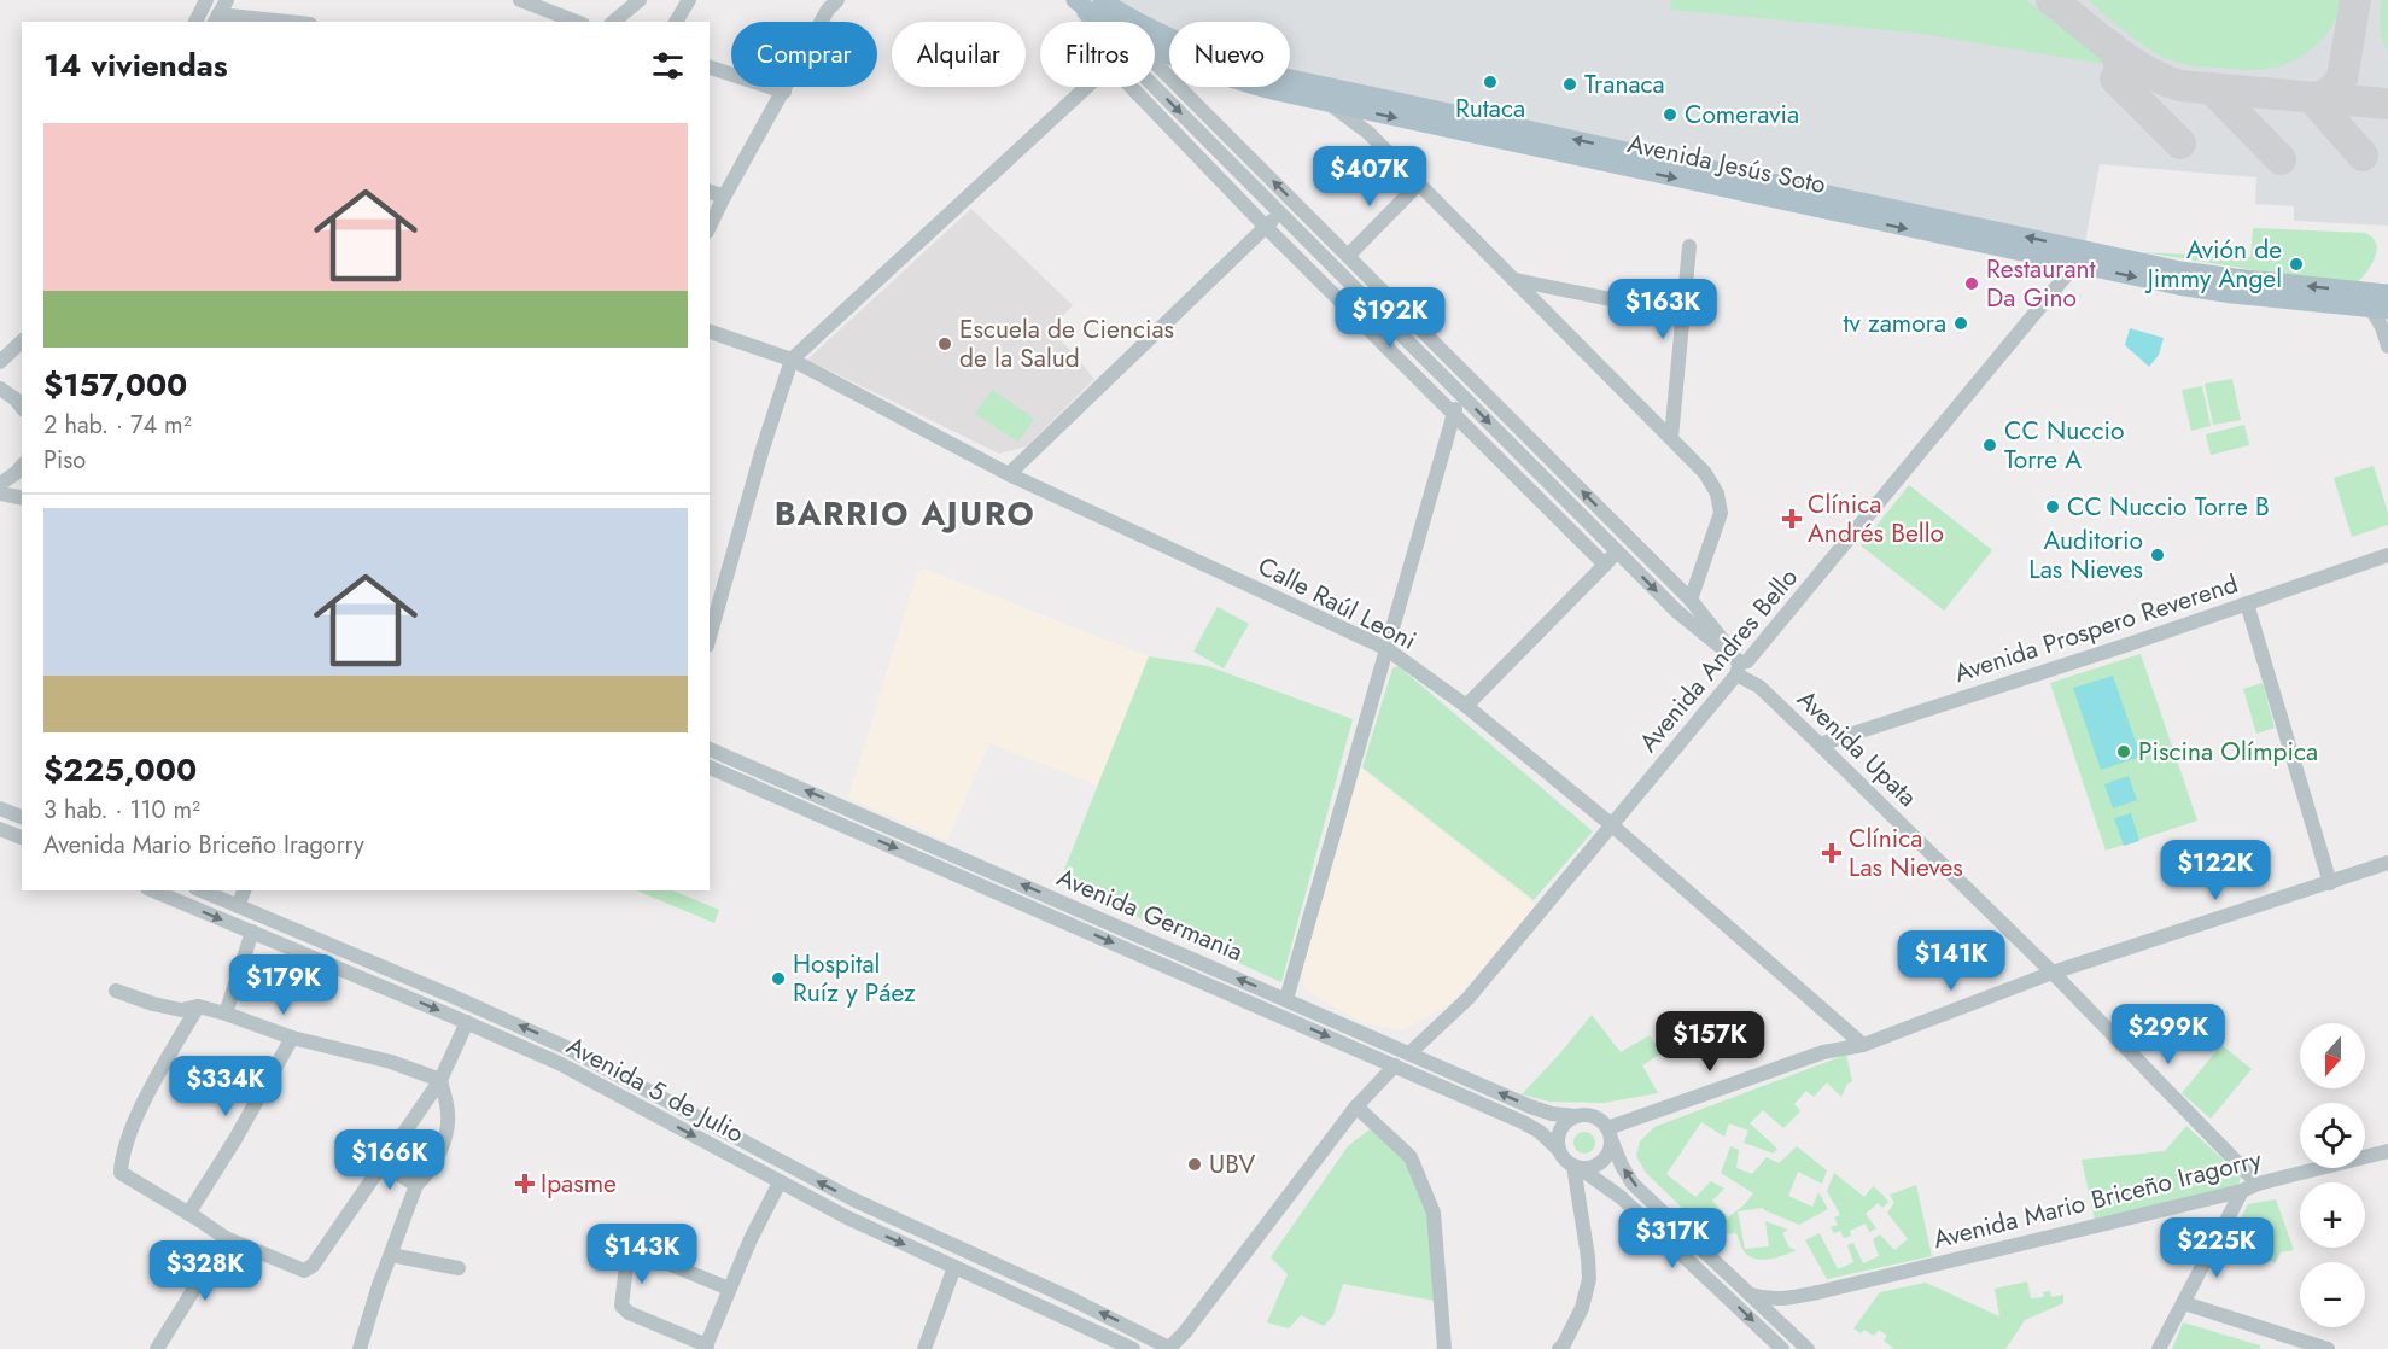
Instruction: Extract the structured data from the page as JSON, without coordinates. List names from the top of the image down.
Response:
{
  "streets": {
    "main road": ["Avenida Jesús Soto"],
    "street": [
      "Calle Raúl Leoni",
      "Avenida Prospero Reverend",
      "Avenida Andres Bello",
      "Avenida Upata",
      "Avenida Germania",
      "Avenida 5 de Julio",
      "Avenida Mario Briceño Iragorry"
    ]
  },
  "crossings": [
    ["Avenida Jesús Soto", "Avenida Andres Bello"],
    ["Calle Raúl Leoni", "Avenida Andres Bello"],
    ["Avenida Prospero Reverend", "Avenida Upata"],
    ["Avenida Andres Bello", "Avenida Upata"],
    ["Avenida Andres Bello", "Avenida Germania"],
    ["Avenida Upata", "Avenida Mario Briceño Iragorry"]
  ],
  "districts": ["BARRIO AJURO"],
  "places": {
    "other": [
      "Rutaca",
      "Tranaca",
      "Comeravia",
      "Avión de Jimmy Angel",
      "Restaurant Da Gino",
      "tv zamora",
      "Escuela de Ciencias de la Salud",
      "CC Nuccio Torre A",
      "CC Nuccio Torre B",
      "Auditorio Las Nieves",
      "Piscina Olímpica",
      "Hospital Ruíz y Páez",
      "UBV"
    ],
    "health": ["Clínica Andrés Bello", "Clínica Las Nieves", "Ipasme"]
  },
  "north": "bottom",
  "page": {
    "chip": [
      "Comprar",
      "Alquilar",
      "Filtros",
      "Nuevo"
    ],
    "heading": "14 viviendas",
    "list": [
      {
        "name": "$157,000",
        "note": "2 hab. · 74 m² · Piso"
      },
      {
        "name": "$225,000",
        "note": "3 hab. · 110 m² · Avenida Mario Briceño Iragorry"
      }
    ],
    "price": [
      "$407K",
      "$163K",
      "$192K",
      "$122K",
      "$141K",
      "$179K",
      "$299K",
      "$157K",
      "$334K",
      "$166K",
      "$317K",
      "$225K",
      "$143K",
      "$328K"
    ],
    "map_buttons": ["+", "−"]
  }
}
